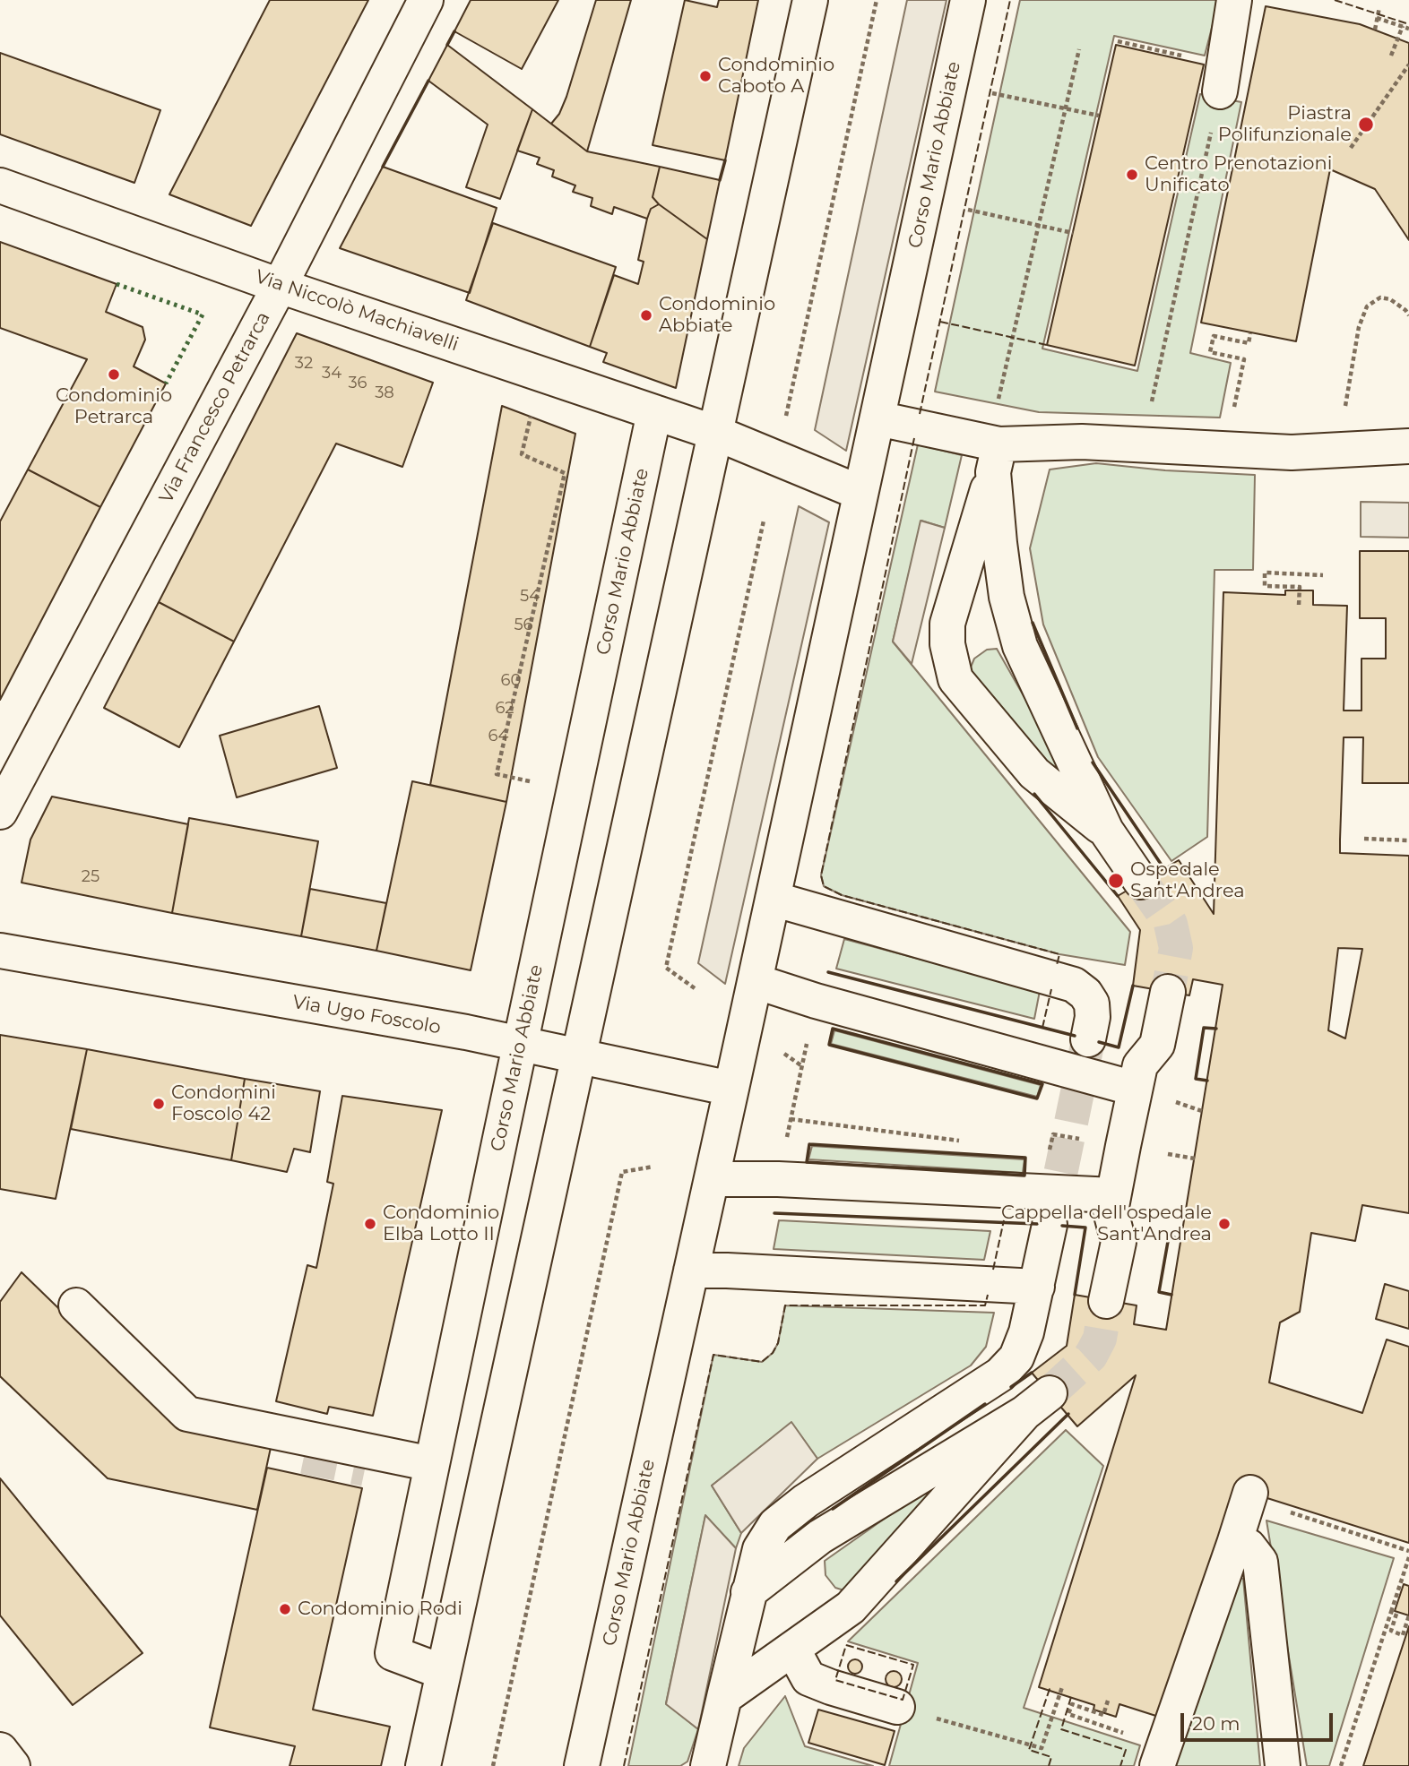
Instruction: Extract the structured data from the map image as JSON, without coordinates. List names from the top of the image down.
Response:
{
  "streets": {
    "street": [
      "Corso Mario Abbiate",
      "Via Niccolò Machiavelli",
      "Via Francesco Petrarca",
      "Via Ugo Foscolo"
    ]
  },
  "crossings": [
    ["Corso Mario Abbiate", "Via Niccolò Machiavelli"],
    ["Corso Mario Abbiate", "Via Ugo Foscolo"],
    ["Via Niccolò Machiavelli", "Via Francesco Petrarca"]
  ],
  "places": [
    "Condominio Caboto A",
    "Piastra Polifunzionale",
    "Centro Prenotazioni Unificato",
    "Condominio Abbiate",
    "Condominio Petrarca",
    "Ospedale Sant'Andrea",
    "Condomini Foscolo 42",
    "Condominio Elba Lotto II",
    "Cappella dell'ospedale Sant'Andrea",
    "Condominio Rodi"
  ],
  "house_numbers": [
    "32",
    "34",
    "36",
    "38",
    "54",
    "56",
    "60",
    "62",
    "64",
    "25"
  ],
  "scale_bar": "20 m"
}
